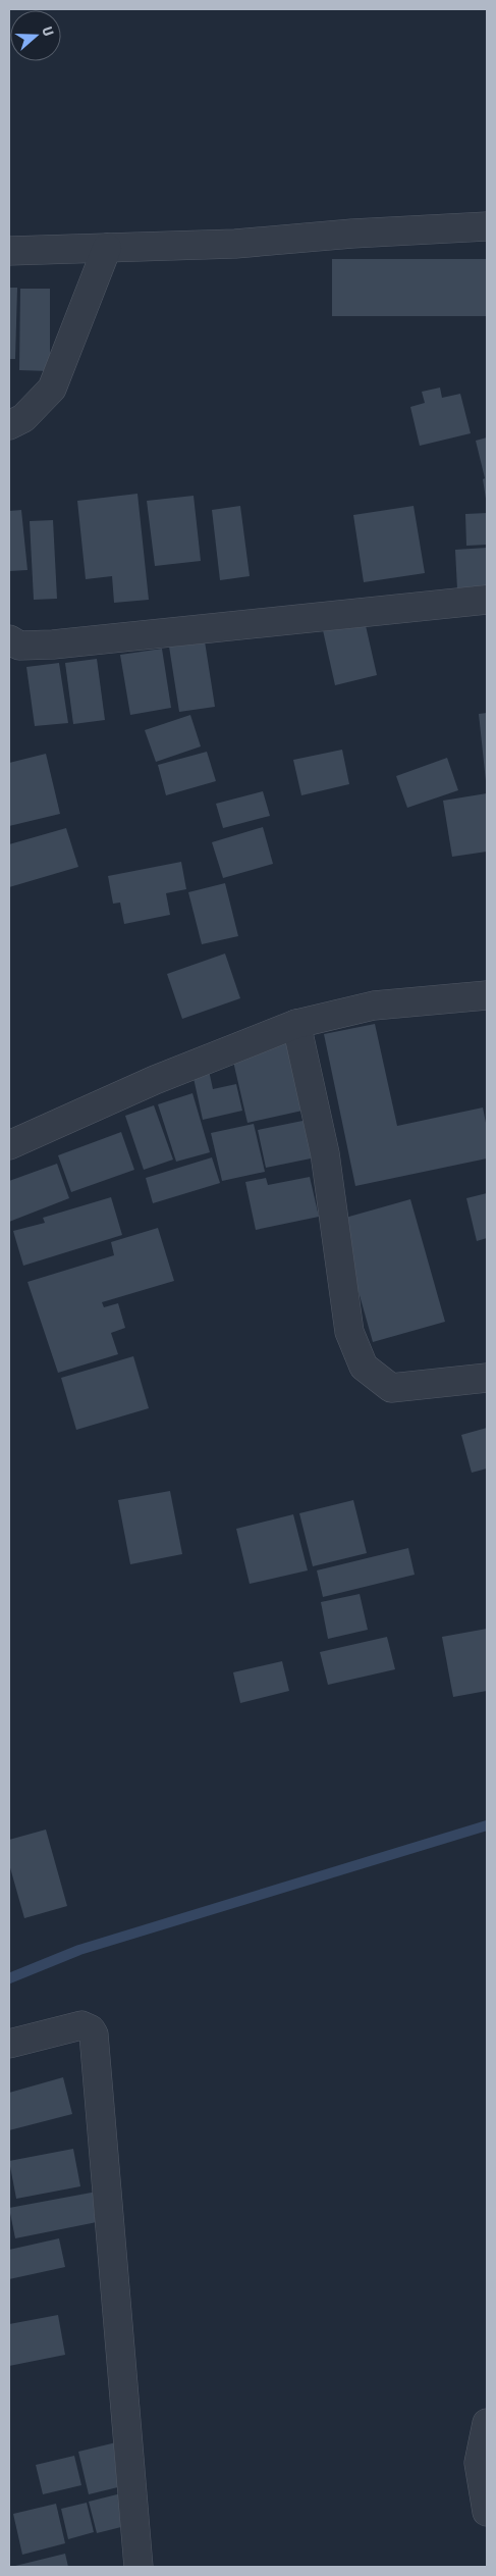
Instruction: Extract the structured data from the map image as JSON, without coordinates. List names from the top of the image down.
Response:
{
  "north": "right"
}
